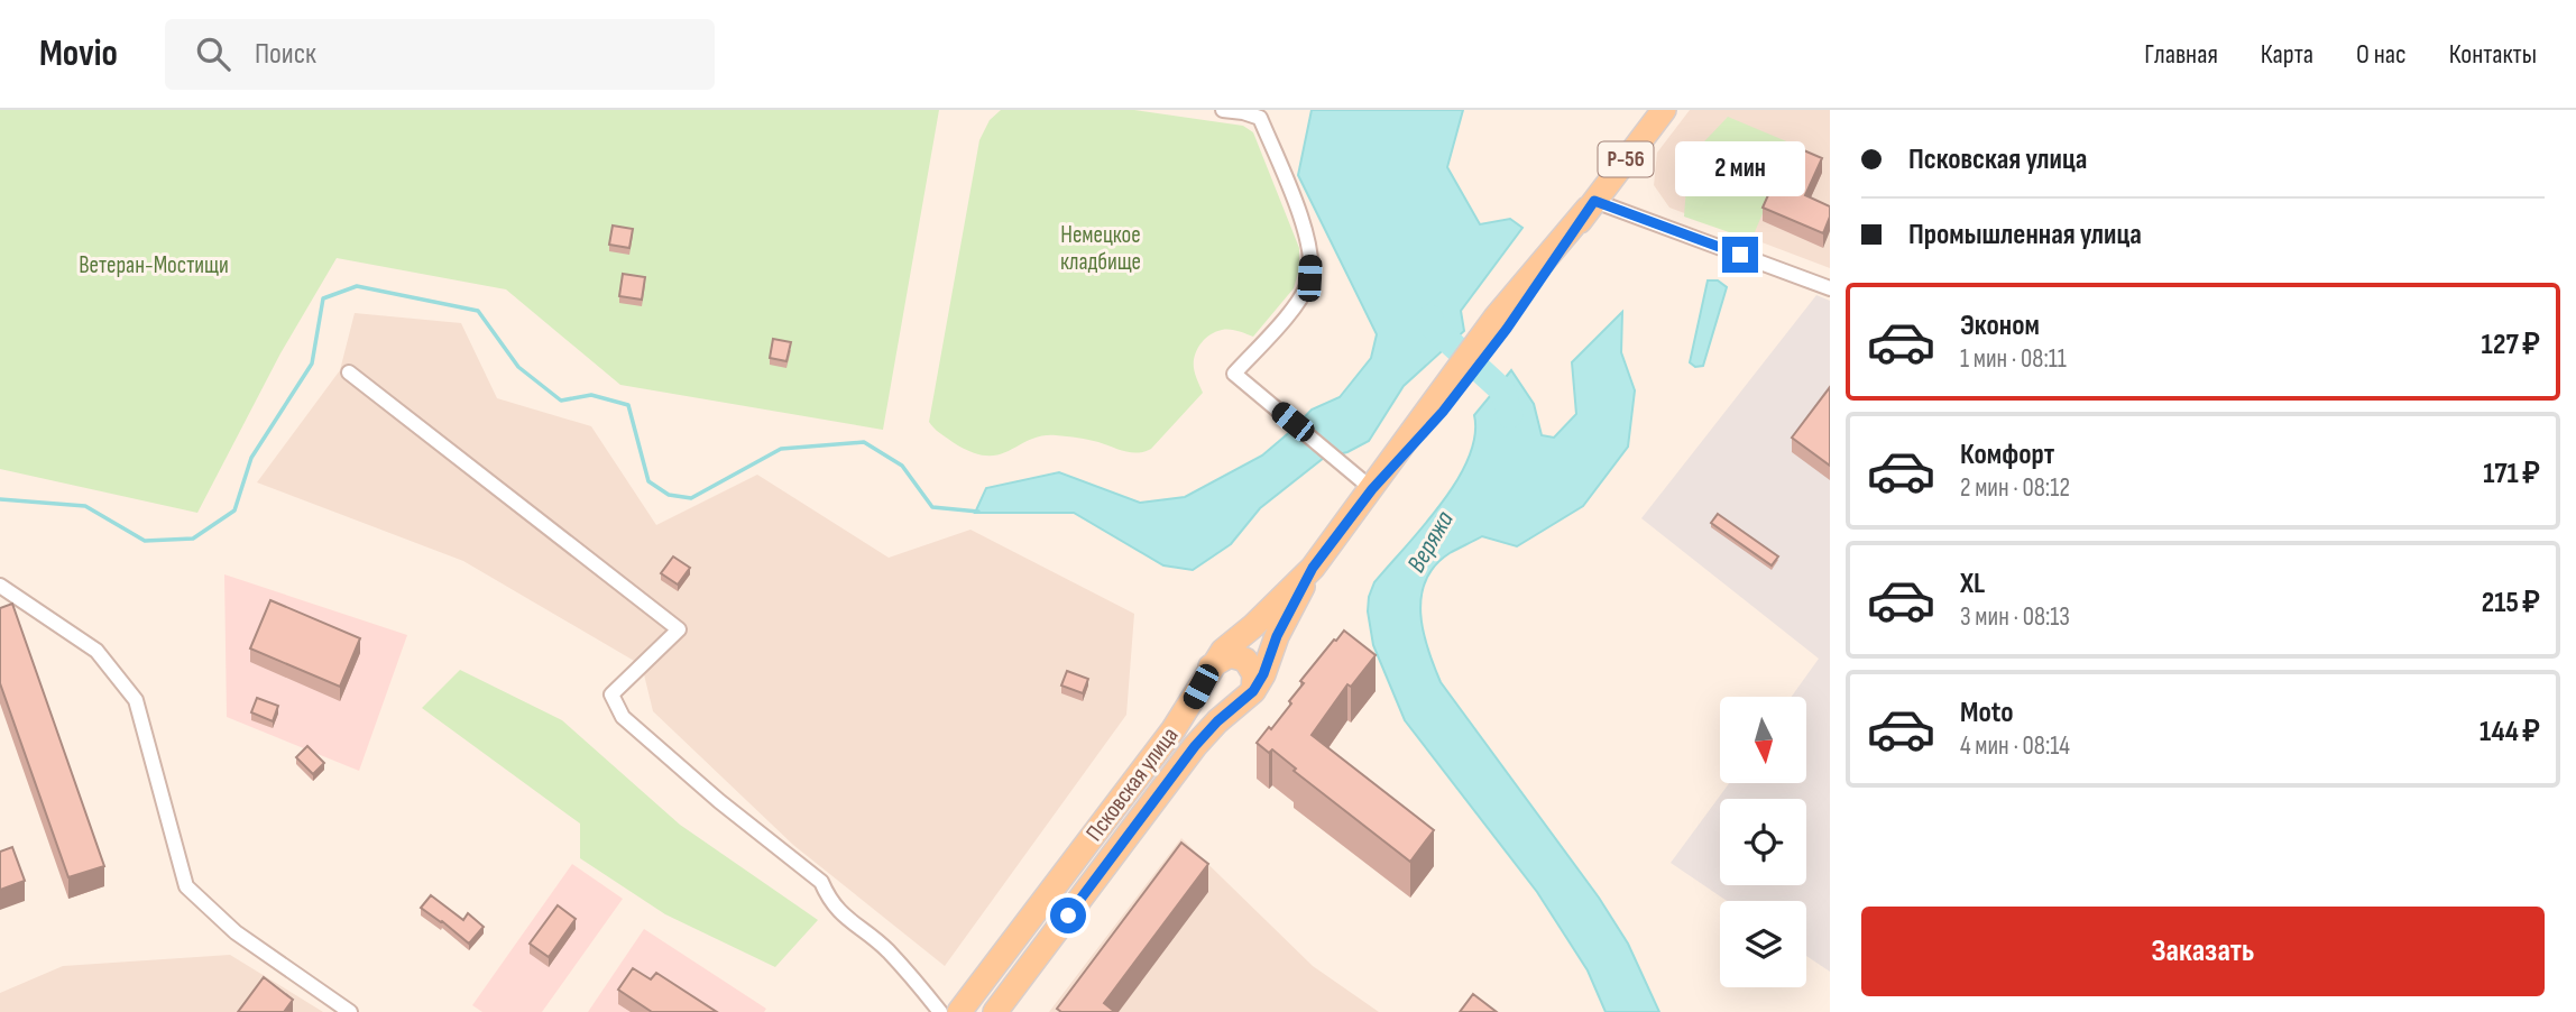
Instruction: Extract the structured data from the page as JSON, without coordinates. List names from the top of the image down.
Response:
{
  "streets": {
    "main road": ["Р-56", "Псковская улица"]
  },
  "crossings": [
    ["Р-56", "Псковская улица"]
  ],
  "water": ["Веряжа"],
  "parks": ["Немецкое кладбище", "Ветеран-Мостищи"],
  "north": "bottom",
  "page": {
    "header": "Movio",
    "search": "Поиск",
    "nav": [
      "Главная",
      "Карта",
      "О нас",
      "Контакты"
    ],
    "banner": ["Псковская улица", "Промышленная улица"],
    "bubble": "2 мин",
    "list": [
      {
        "name": "Эконом",
        "note": "1 мин · 08:11",
        "value": "127 ₽"
      },
      {
        "name": "Комфорт",
        "note": "2 мин · 08:12",
        "value": "171 ₽"
      },
      {
        "name": "XL",
        "note": "3 мин · 08:13",
        "value": "215 ₽"
      },
      {
        "name": "Moto",
        "note": "4 мин · 08:14",
        "value": "144 ₽"
      }
    ],
    "buttons": "Заказать"
  }
}
